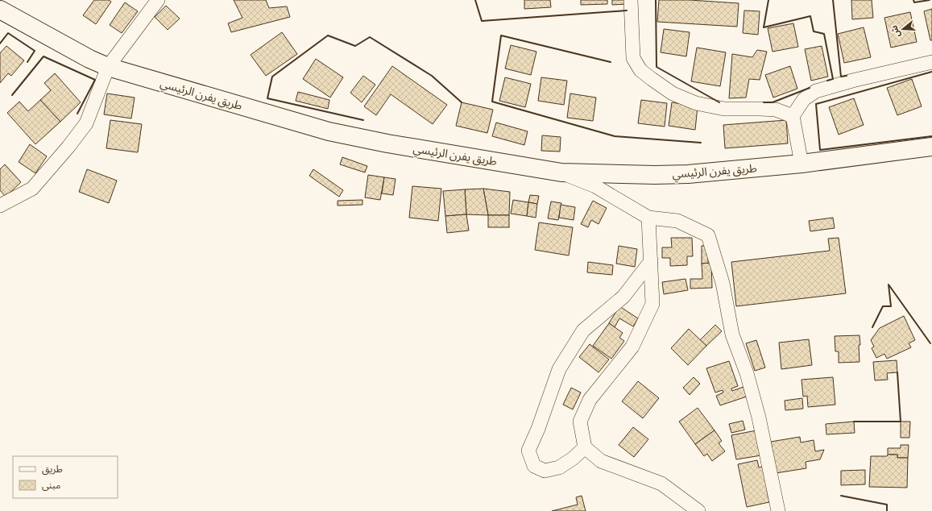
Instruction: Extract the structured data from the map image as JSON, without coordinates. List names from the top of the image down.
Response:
{
  "streets": {
    "main road": ["طريق يفرن الرئيسي"]
  },
  "legend": ["طريق", "مبنى"],
  "north": "left"
}
